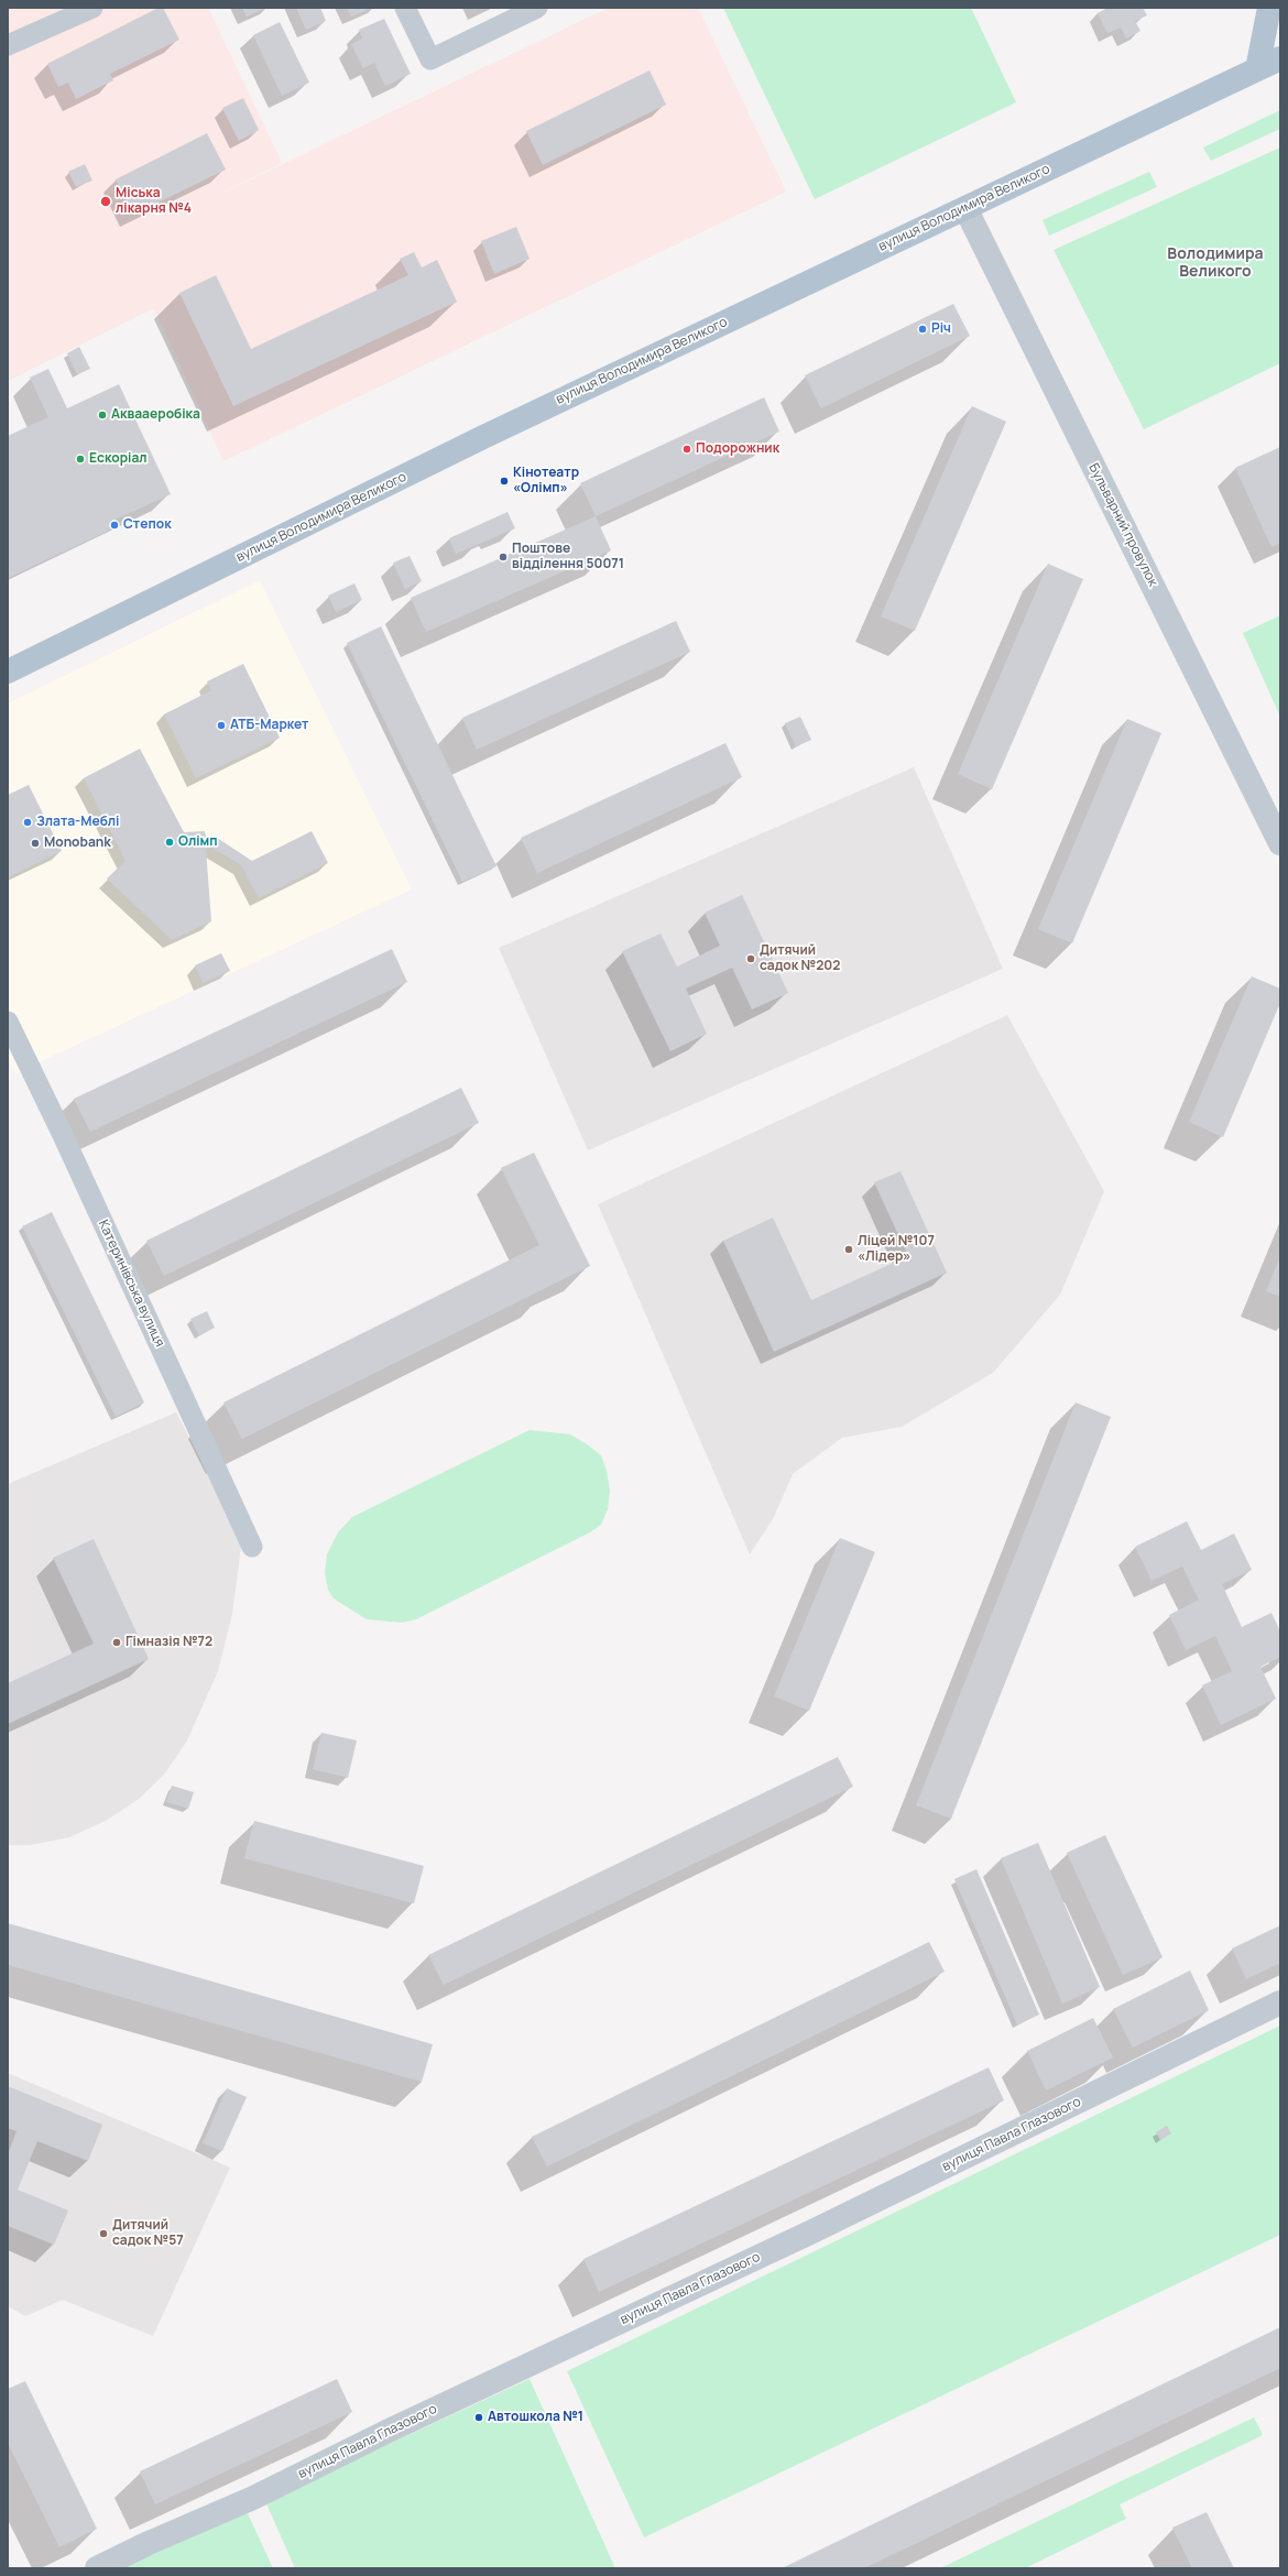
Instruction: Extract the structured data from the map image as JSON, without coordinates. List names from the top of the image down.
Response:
{
  "streets": {
    "main road": ["вулиця Володимира Великого"],
    "street": ["Бульварний провулок", "Катеринівська вулиця", "вулиця Павла Глазового"]
  },
  "crossings": [
    ["вулиця Володимира Великого", "Бульварний провулок"]
  ],
  "districts": ["Володимира Великого"],
  "places": [
    "Міська лікарня №4",
    "Річ",
    "Аквааеробіка",
    "Подорожник",
    "Ескоріал",
    "Кінотеатр «Олімп»",
    "Степок",
    "Поштове відділення 50071",
    "АТБ-Маркет",
    "Злата-Меблі",
    "Олімп",
    "Monobank",
    "Дитячий садок №202",
    "Ліцей №107 «Лідер»",
    "Гімназія №72",
    "Дитячий садок №57",
    "Автошкола №1"
  ]
}
